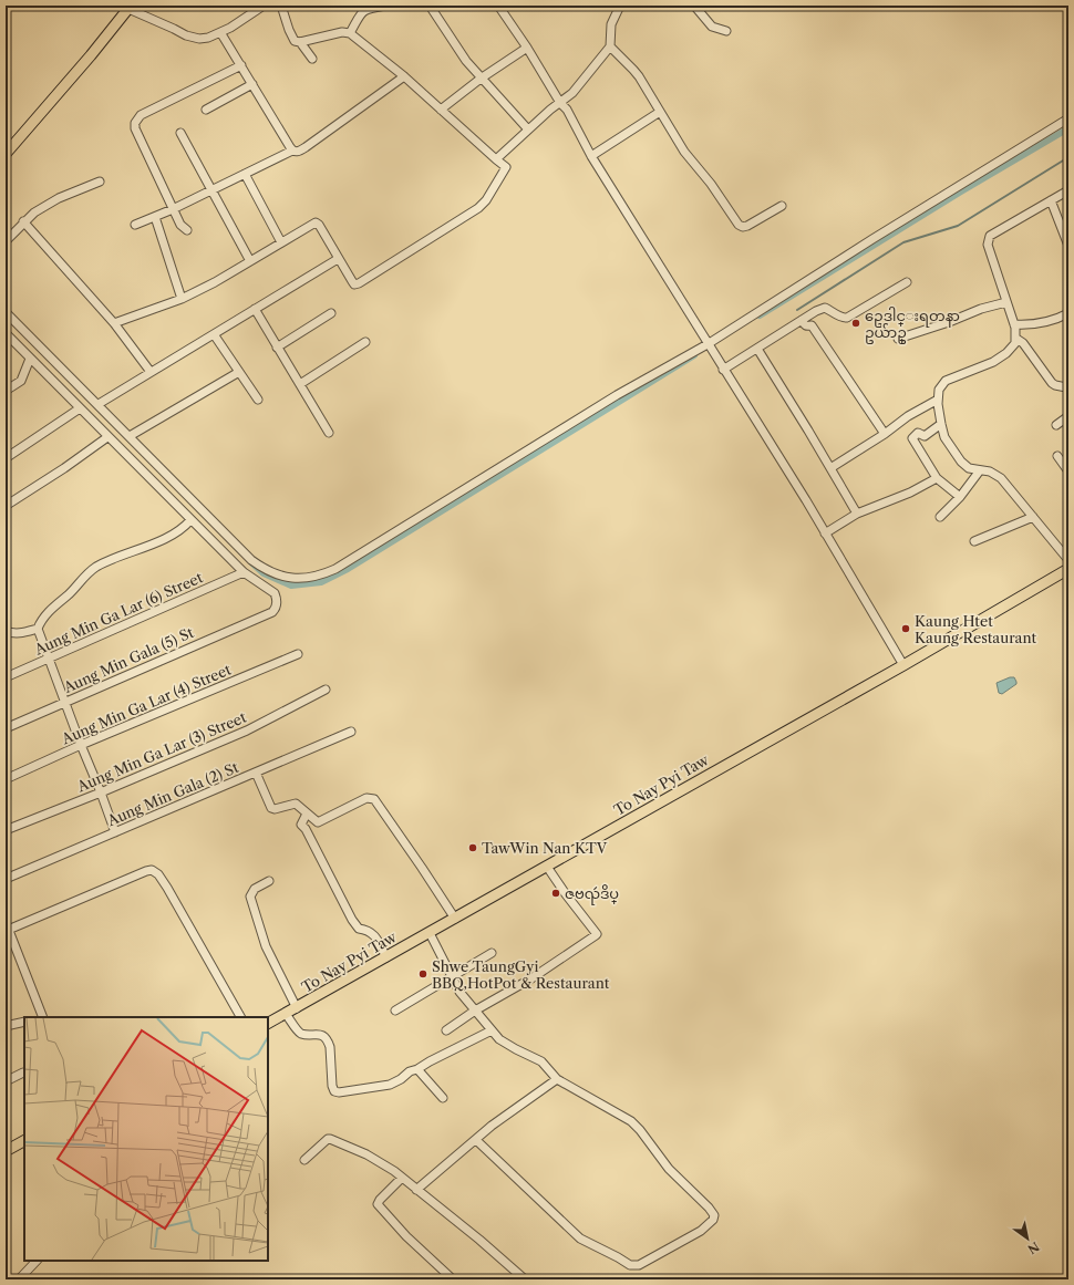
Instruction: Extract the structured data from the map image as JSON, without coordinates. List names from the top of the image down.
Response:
{
  "streets": {
    "main road": ["To Nay Pyi Taw"],
    "street": [
      "Aung Min Ga Lar (6) Street",
      "Aung Min Gala (5) St",
      "Aung Min Ga Lar (4) Street",
      "Aung Min Ga Lar (3) Street",
      "Aung Min Gala (2) St"
    ]
  },
  "crossings": [
    ["Aung Min Ga Lar (6) Street", "Aung Min Gala (5) St"]
  ],
  "places": [
    "ဥေဒါင္းရတနာ ဥယ်ာဥ္",
    "Kaung Htet Kaung Restaurant",
    "TawWin Nan KTV",
    "ဇဗၺဴဒိပ္",
    "Shwe TaungGyi BBQ,HotPot & Restaurant"
  ],
  "north": "bottom right"
}
